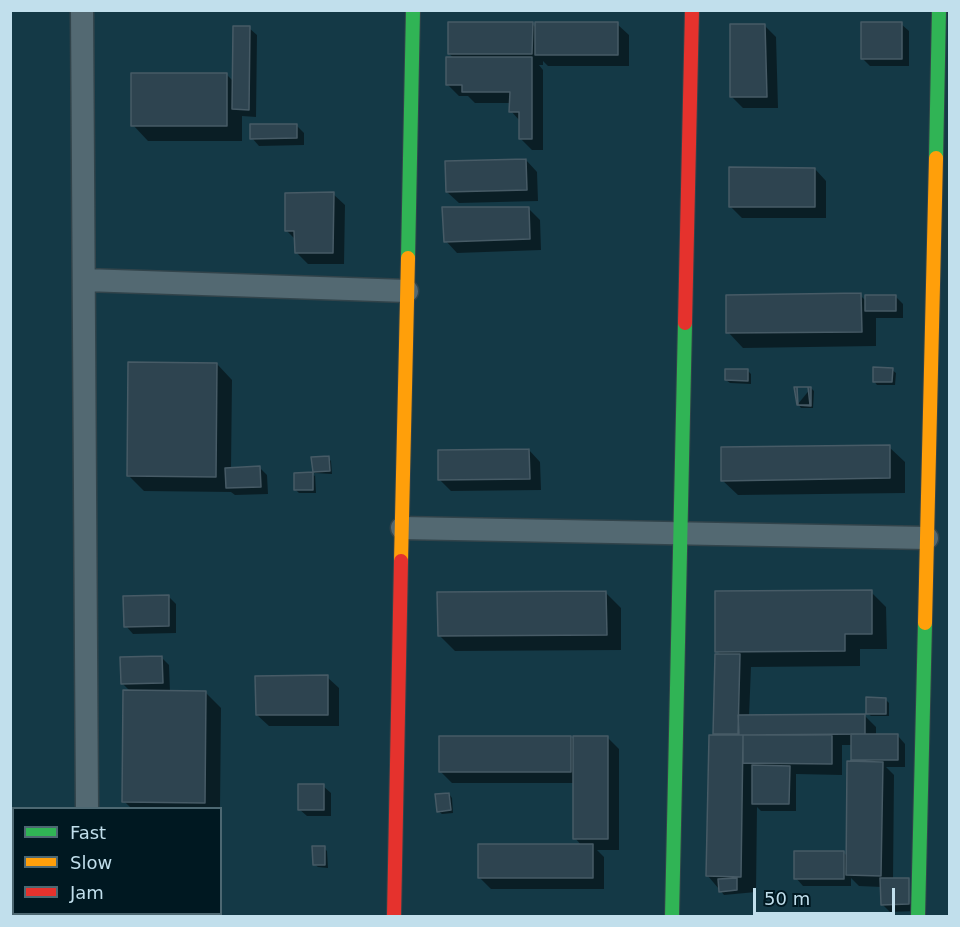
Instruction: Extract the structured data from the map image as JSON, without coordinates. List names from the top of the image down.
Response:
{
  "legend": ["Fast", "Slow", "Jam"],
  "scale_bar": "50 m"
}
